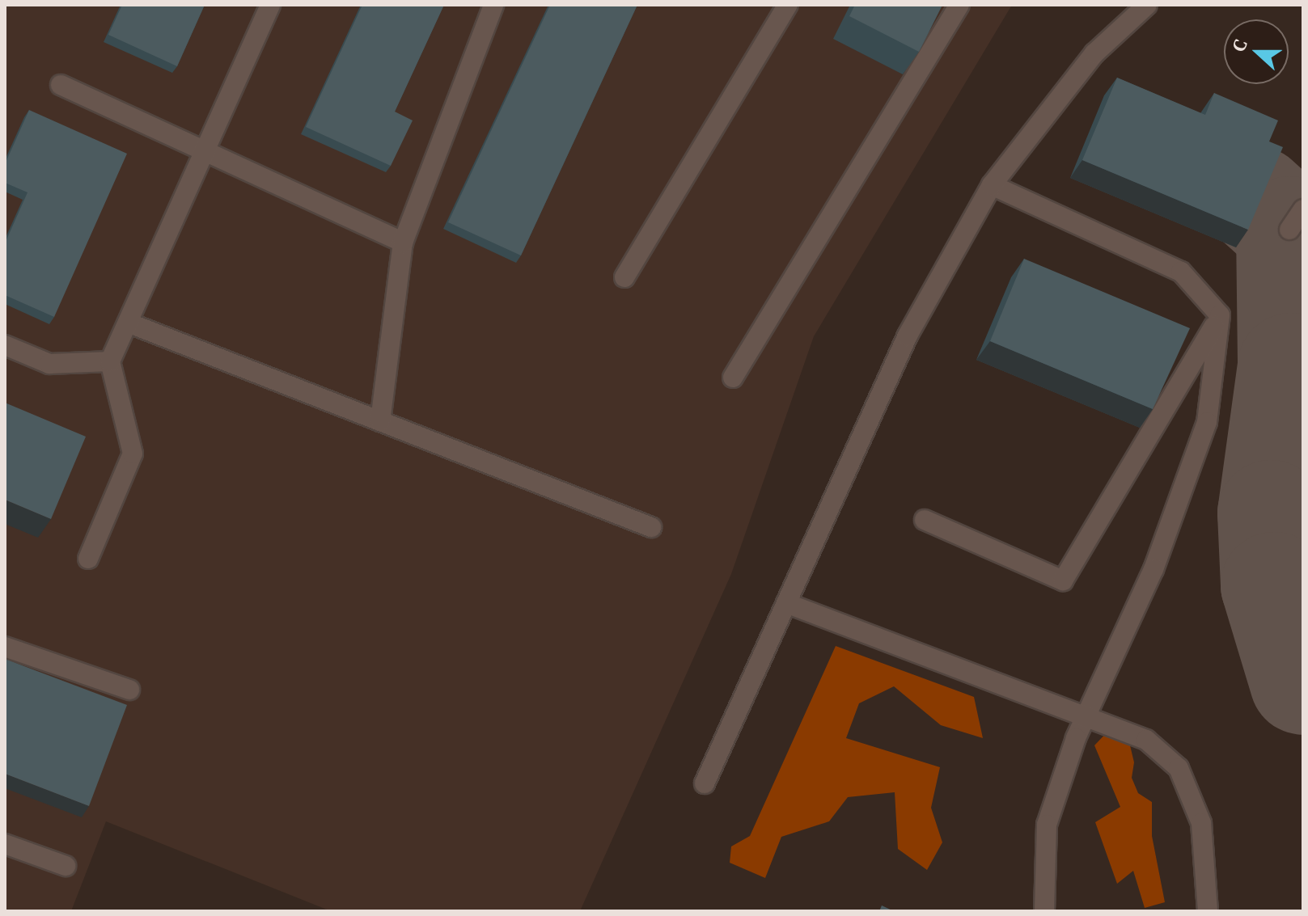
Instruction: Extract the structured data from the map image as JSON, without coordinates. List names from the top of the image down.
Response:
{
  "north": "left"
}
